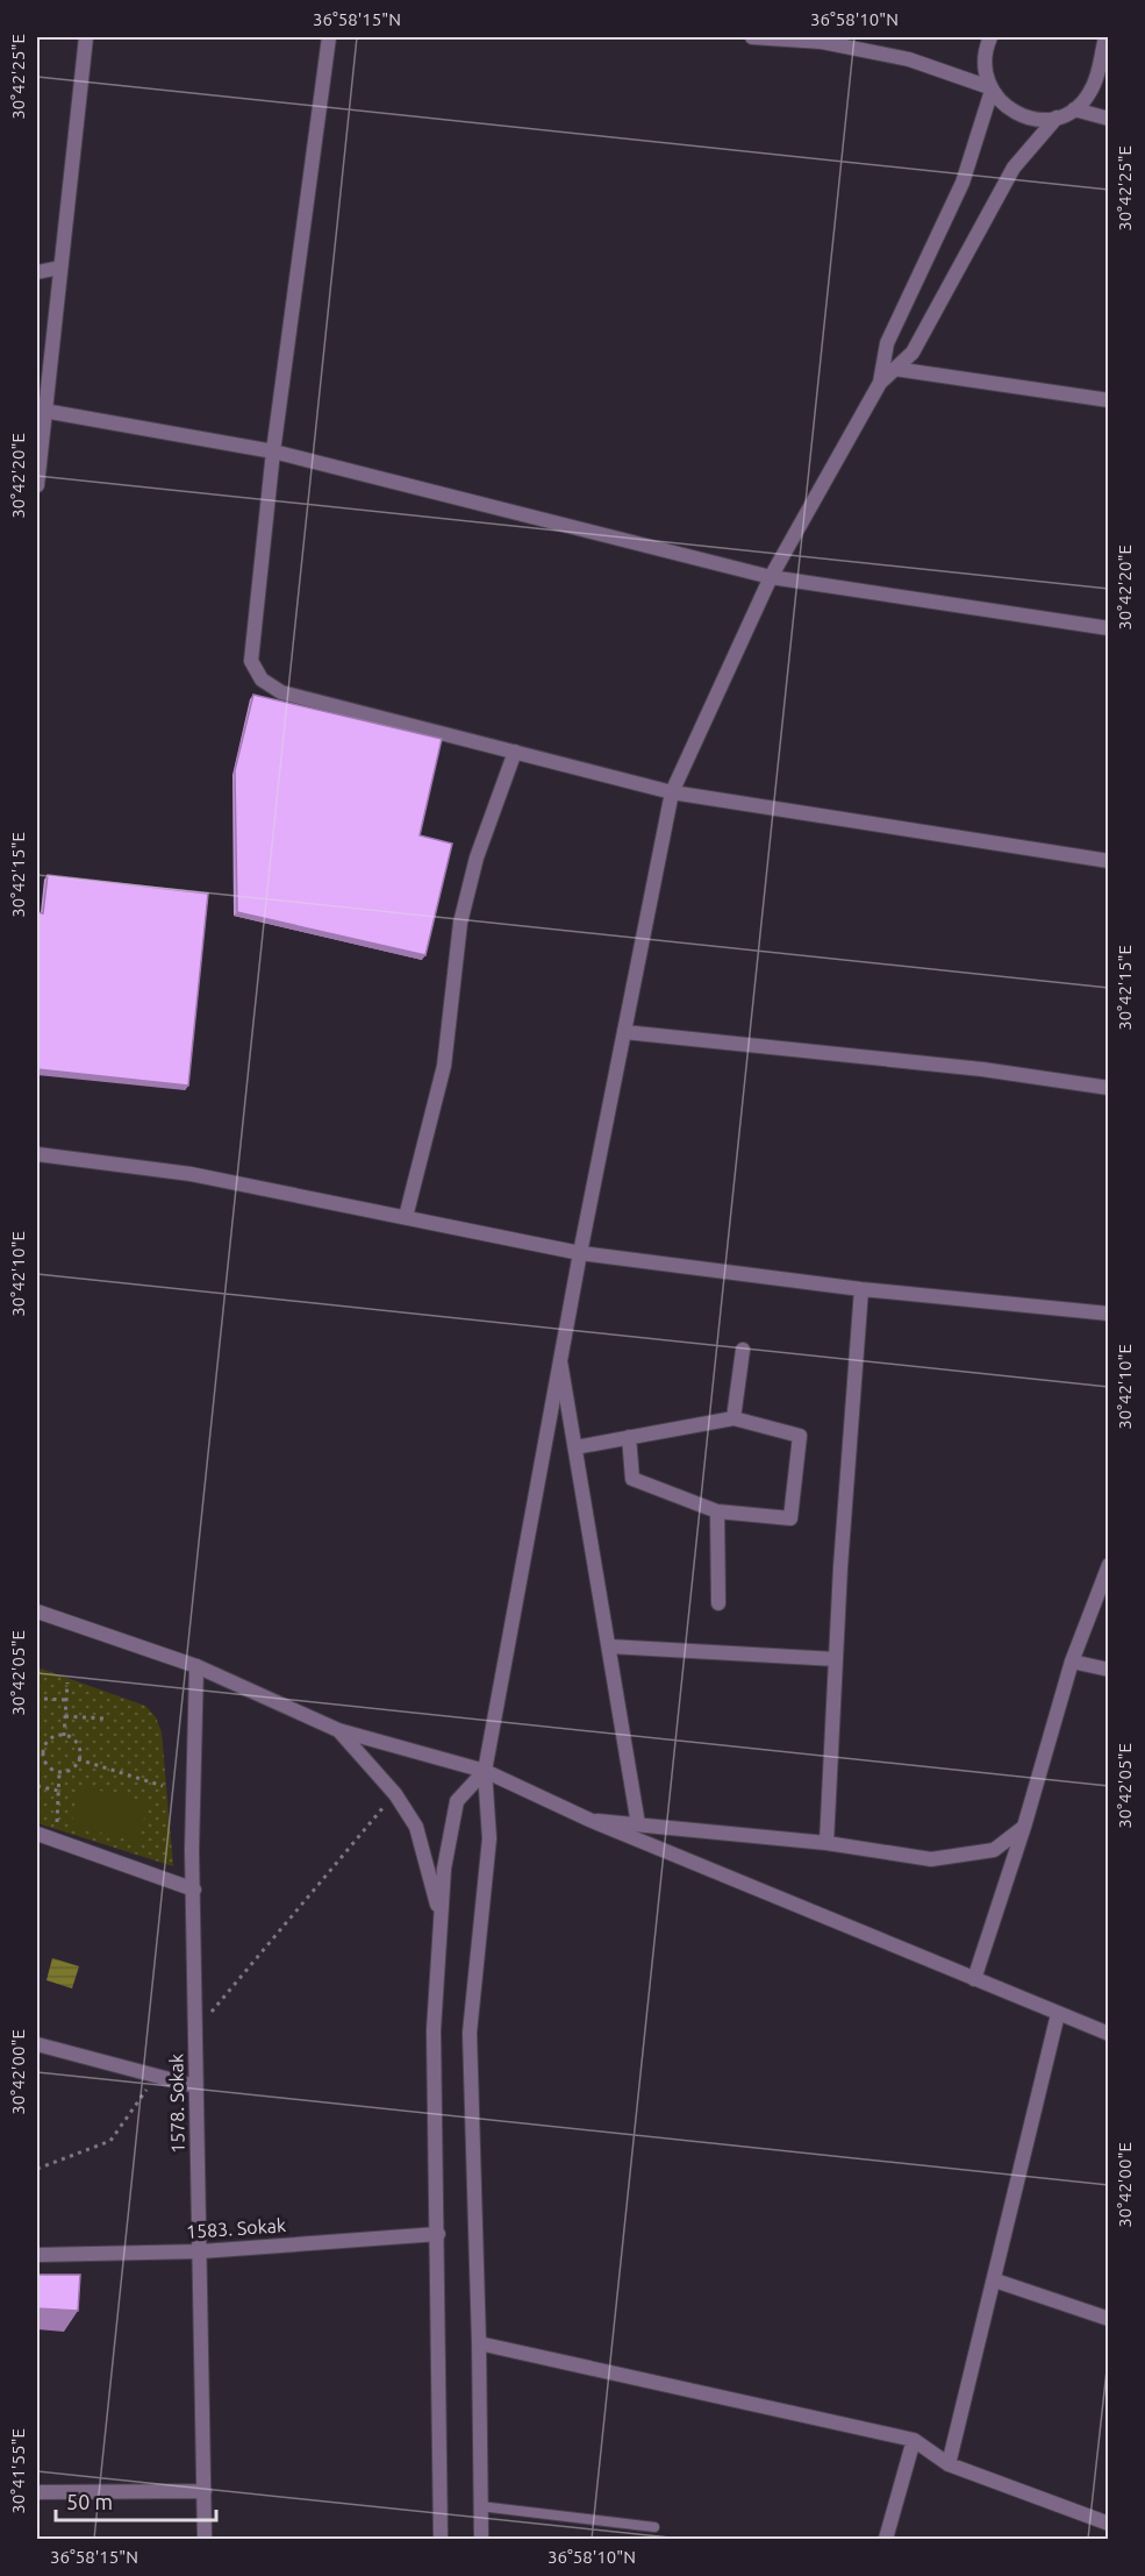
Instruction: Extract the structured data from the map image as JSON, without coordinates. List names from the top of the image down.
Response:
{
  "streets": {
    "street": ["1578. Sokak", "1583. Sokak"]
  },
  "crossings": [
    ["1578. Sokak", "1583. Sokak"]
  ],
  "scale_bar": "50 m",
  "coordinates": [
    "36°58'15\"N",
    "36°58'10\"N",
    "30°42'25\"E",
    "30°42'20\"E",
    "30°42'15\"E",
    "30°42'10\"E",
    "30°42'05\"E",
    "30°42'00\"E",
    "30°41'55\"E"
  ]
}
